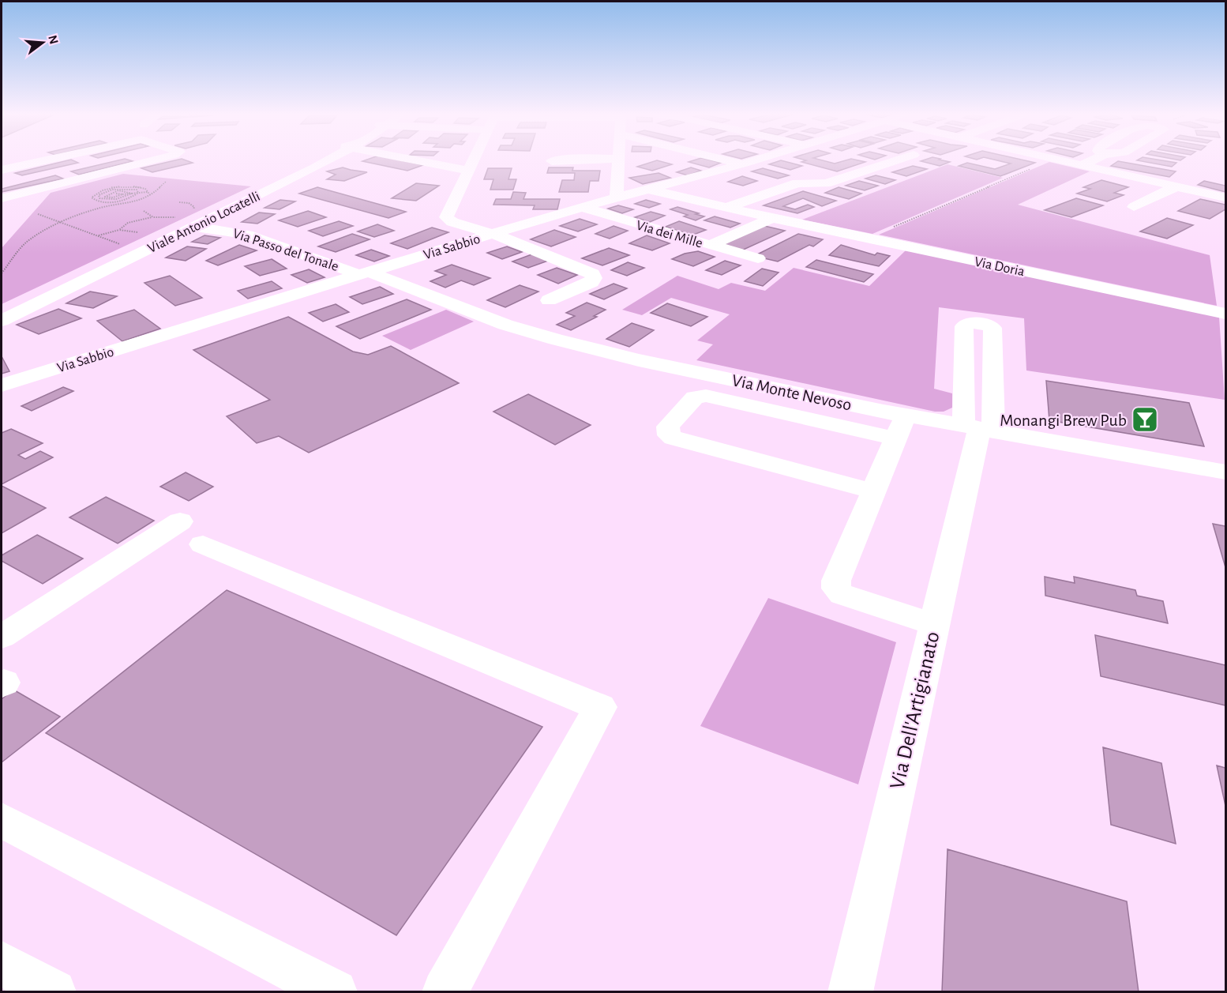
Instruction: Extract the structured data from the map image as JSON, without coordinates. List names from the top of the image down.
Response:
{
  "streets": {
    "street": [
      "Viale Antonio Locatelli",
      "Via dei Mille",
      "Via Sabbio",
      "Via Passo del Tonale",
      "Via Doria",
      "Via Monte Nevoso",
      "Via Dell'Artigianato"
    ]
  },
  "crossings": [
    ["Viale Antonio Locatelli", "Via Passo del Tonale"],
    ["Via dei Mille", "Via Sabbio"],
    ["Via Sabbio", "Via Passo del Tonale"],
    ["Via Sabbio", "Via Doria"],
    ["Via Sabbio", "Via Monte Nevoso"],
    ["Via Passo del Tonale", "Via Monte Nevoso"],
    ["Via Monte Nevoso", "Via Dell'Artigianato"]
  ],
  "places": {
    "bar": ["Monangi Brew Pub"]
  },
  "north": "right"
}
